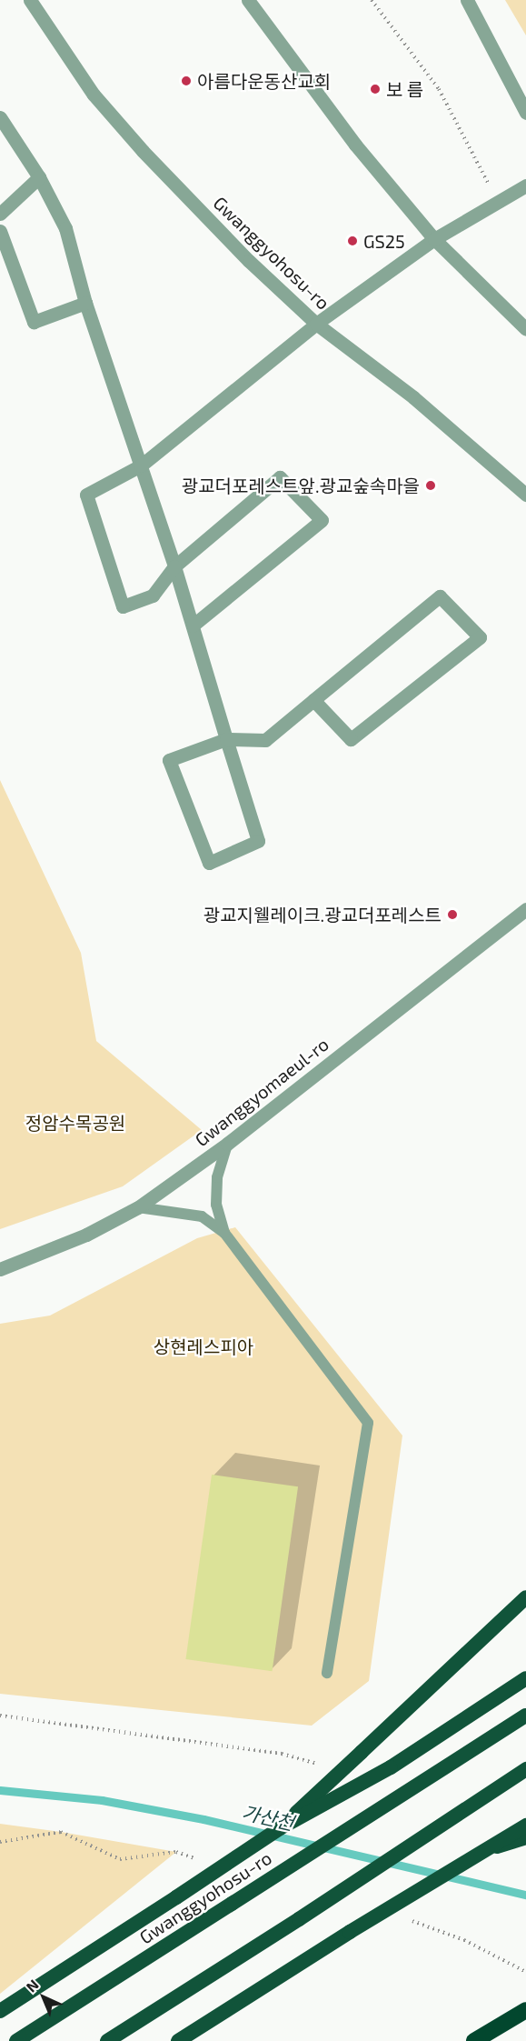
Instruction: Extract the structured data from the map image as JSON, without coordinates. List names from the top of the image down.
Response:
{
  "streets": {
    "highway": ["Gwanggyohosu-ro"],
    "street": ["Gwanggyomaeul-ro"]
  },
  "water": ["가산천"],
  "parks": ["정암수목공원", "상현레스피아"],
  "places": [
    "아름다운동산교회",
    "보 름",
    "GS25",
    "광교더포레스트앞.광교숲속마을",
    "광교지웰레이크.광교더포레스트"
  ],
  "north": "top left"
}
